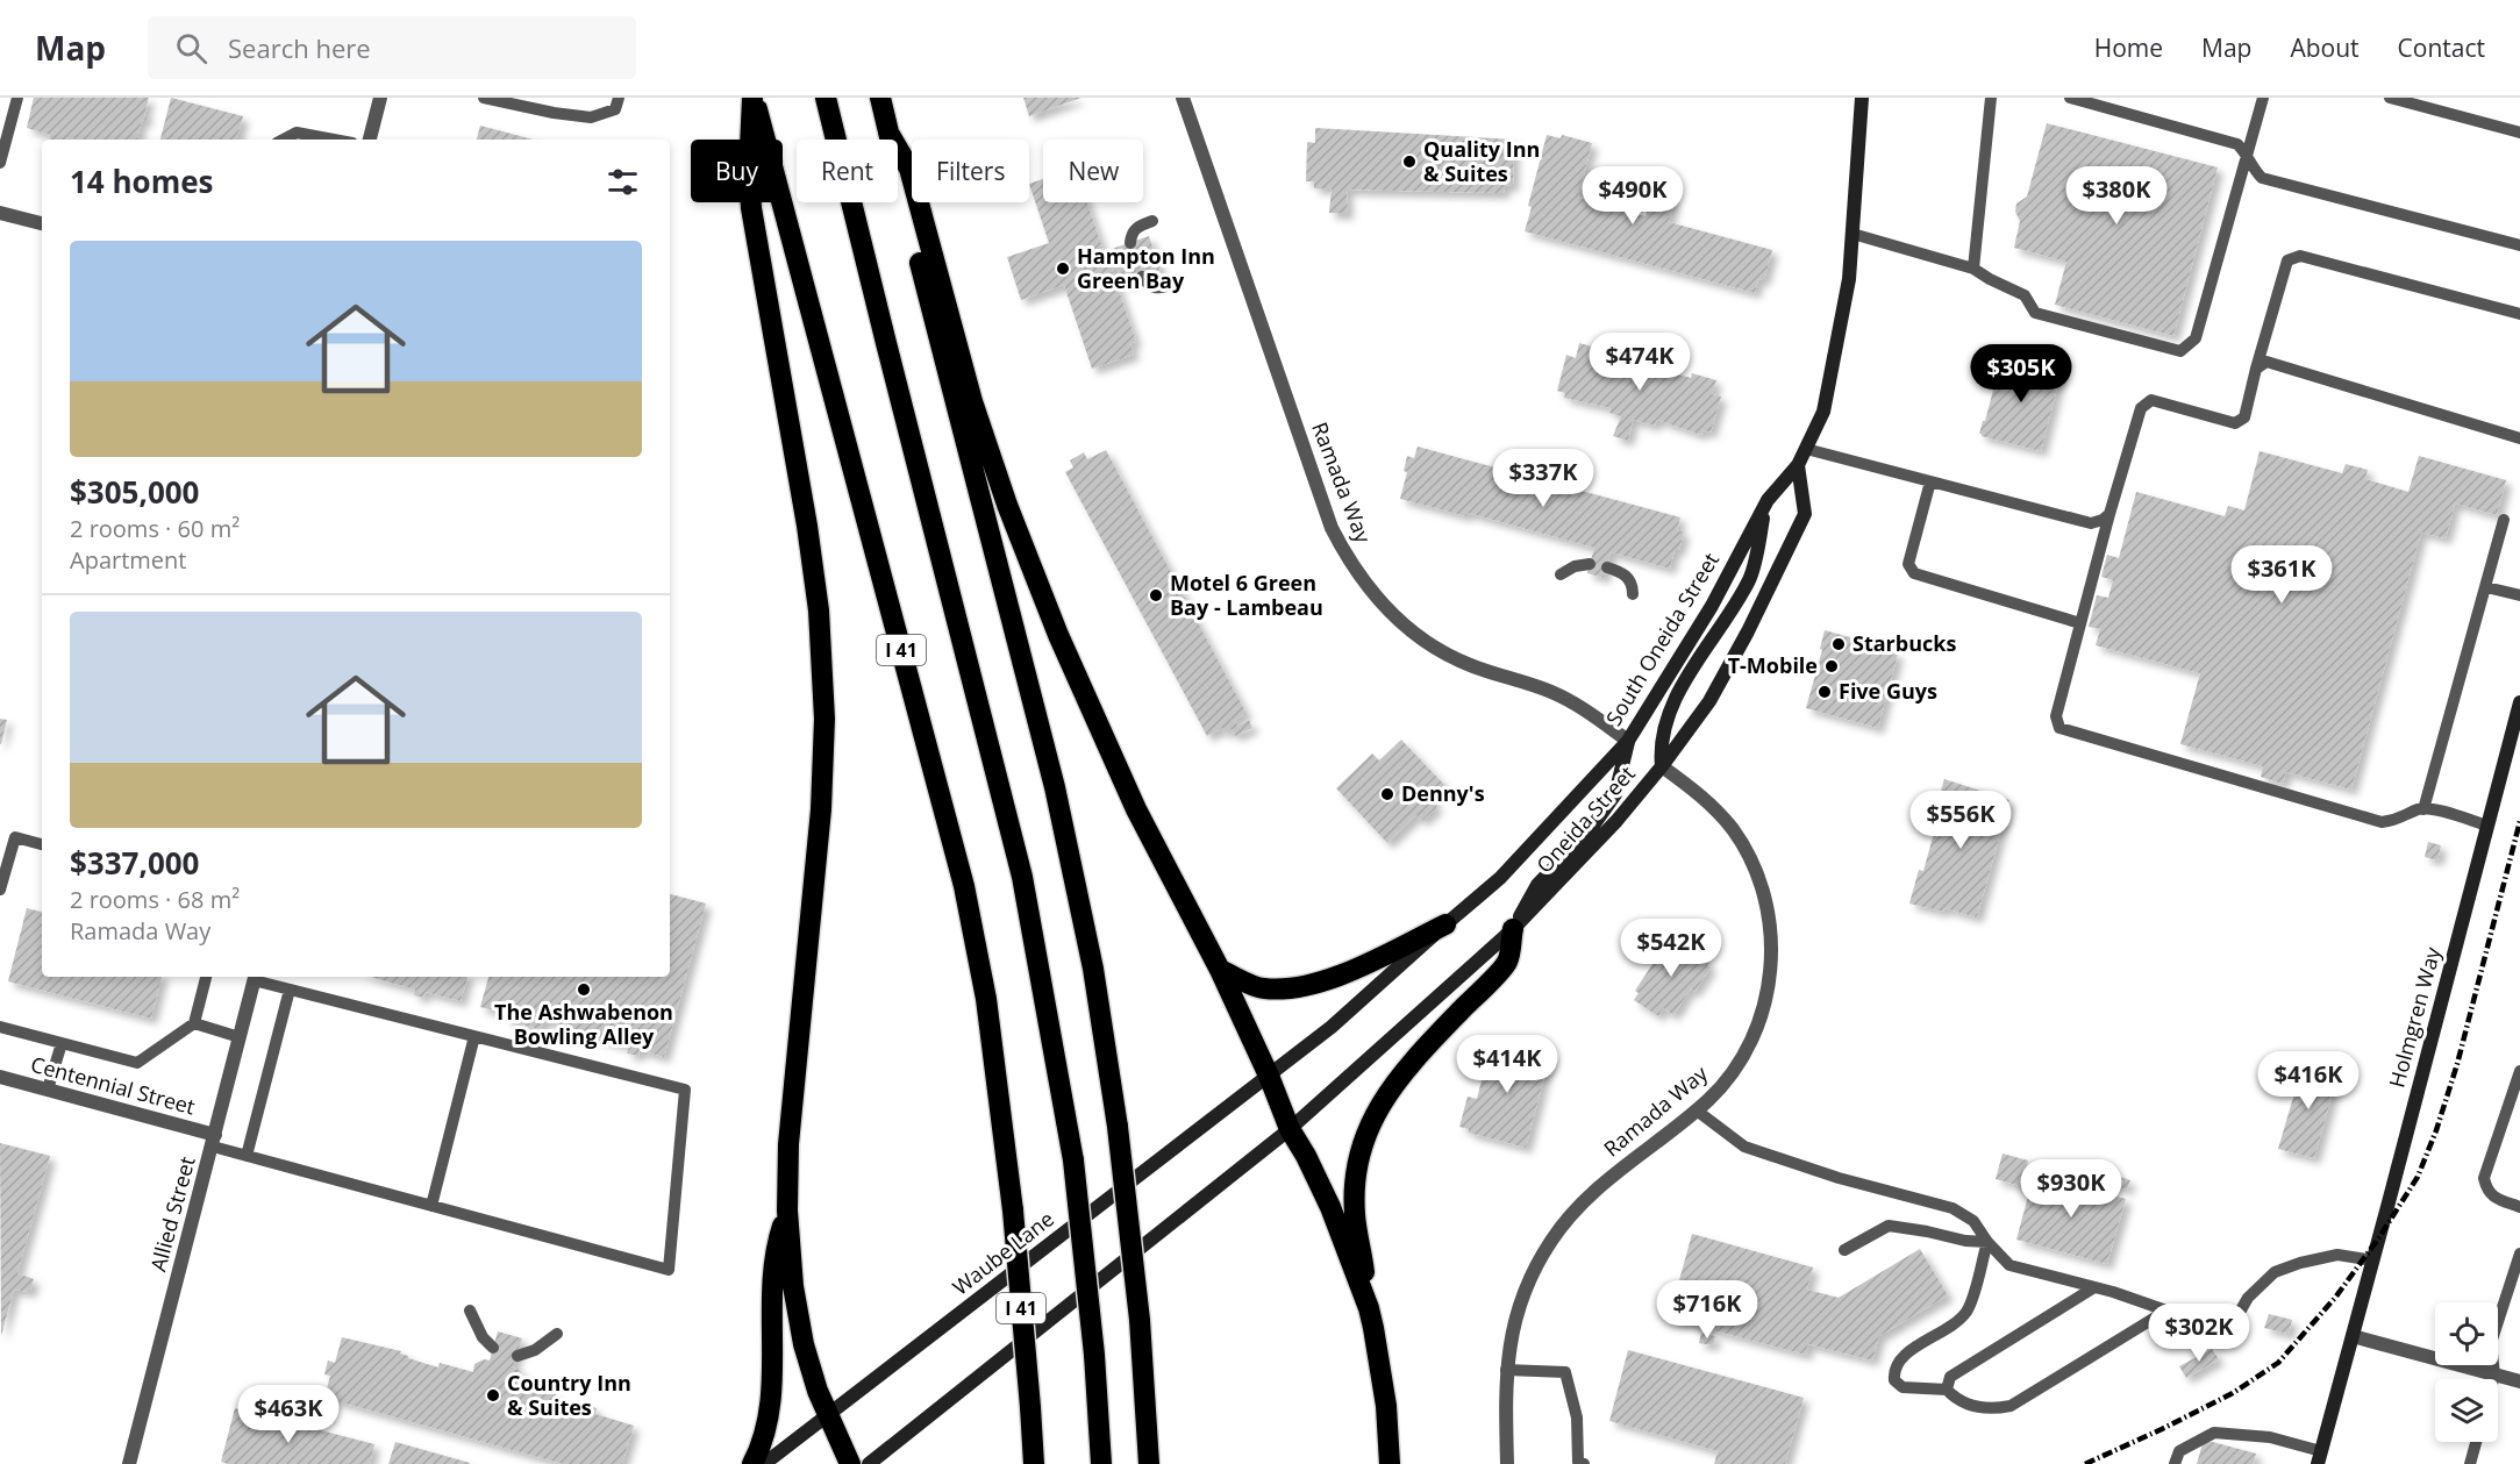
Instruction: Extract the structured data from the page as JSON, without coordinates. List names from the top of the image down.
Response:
{
  "streets": {
    "highway": ["I 41"],
    "street": [
      "Ramada Way",
      "South Oneida Street",
      "Oneida Street",
      "Holmgren Way",
      "Centennial Street",
      "Allied Street",
      "Waube Lane"
    ]
  },
  "crossings": [
    ["Ramada Way", "South Oneida Street"],
    ["Ramada Way", "Oneida Street"],
    ["South Oneida Street", "Oneida Street"],
    ["South Oneida Street", "Waube Lane"],
    ["Centennial Street", "Allied Street"]
  ],
  "places": [
    "Quality Inn & Suites",
    "Hampton Inn Green Bay",
    "Motel 6 Green Bay - Lambeau",
    "Starbucks",
    "T-Mobile",
    "Five Guys",
    "Denny's",
    "The Ashwabenon Bowling Alley",
    "Country Inn & Suites"
  ],
  "page": {
    "header": "Map",
    "search": "Search here",
    "nav": [
      "Home",
      "Map",
      "About",
      "Contact"
    ],
    "chip": [
      "Buy",
      "Rent",
      "Filters",
      "New"
    ],
    "heading": "14 homes",
    "price": [
      "$490K",
      "$380K",
      "$474K",
      "$305K",
      "$337K",
      "$361K",
      "$556K",
      "$542K",
      "$414K",
      "$416K",
      "$930K",
      "$716K",
      "$302K",
      "$463K"
    ],
    "list": [
      {
        "name": "$305,000",
        "note": "2 rooms · 60 m² · Apartment"
      },
      {
        "name": "$337,000",
        "note": "2 rooms · 68 m² · Ramada Way"
      }
    ]
  }
}
